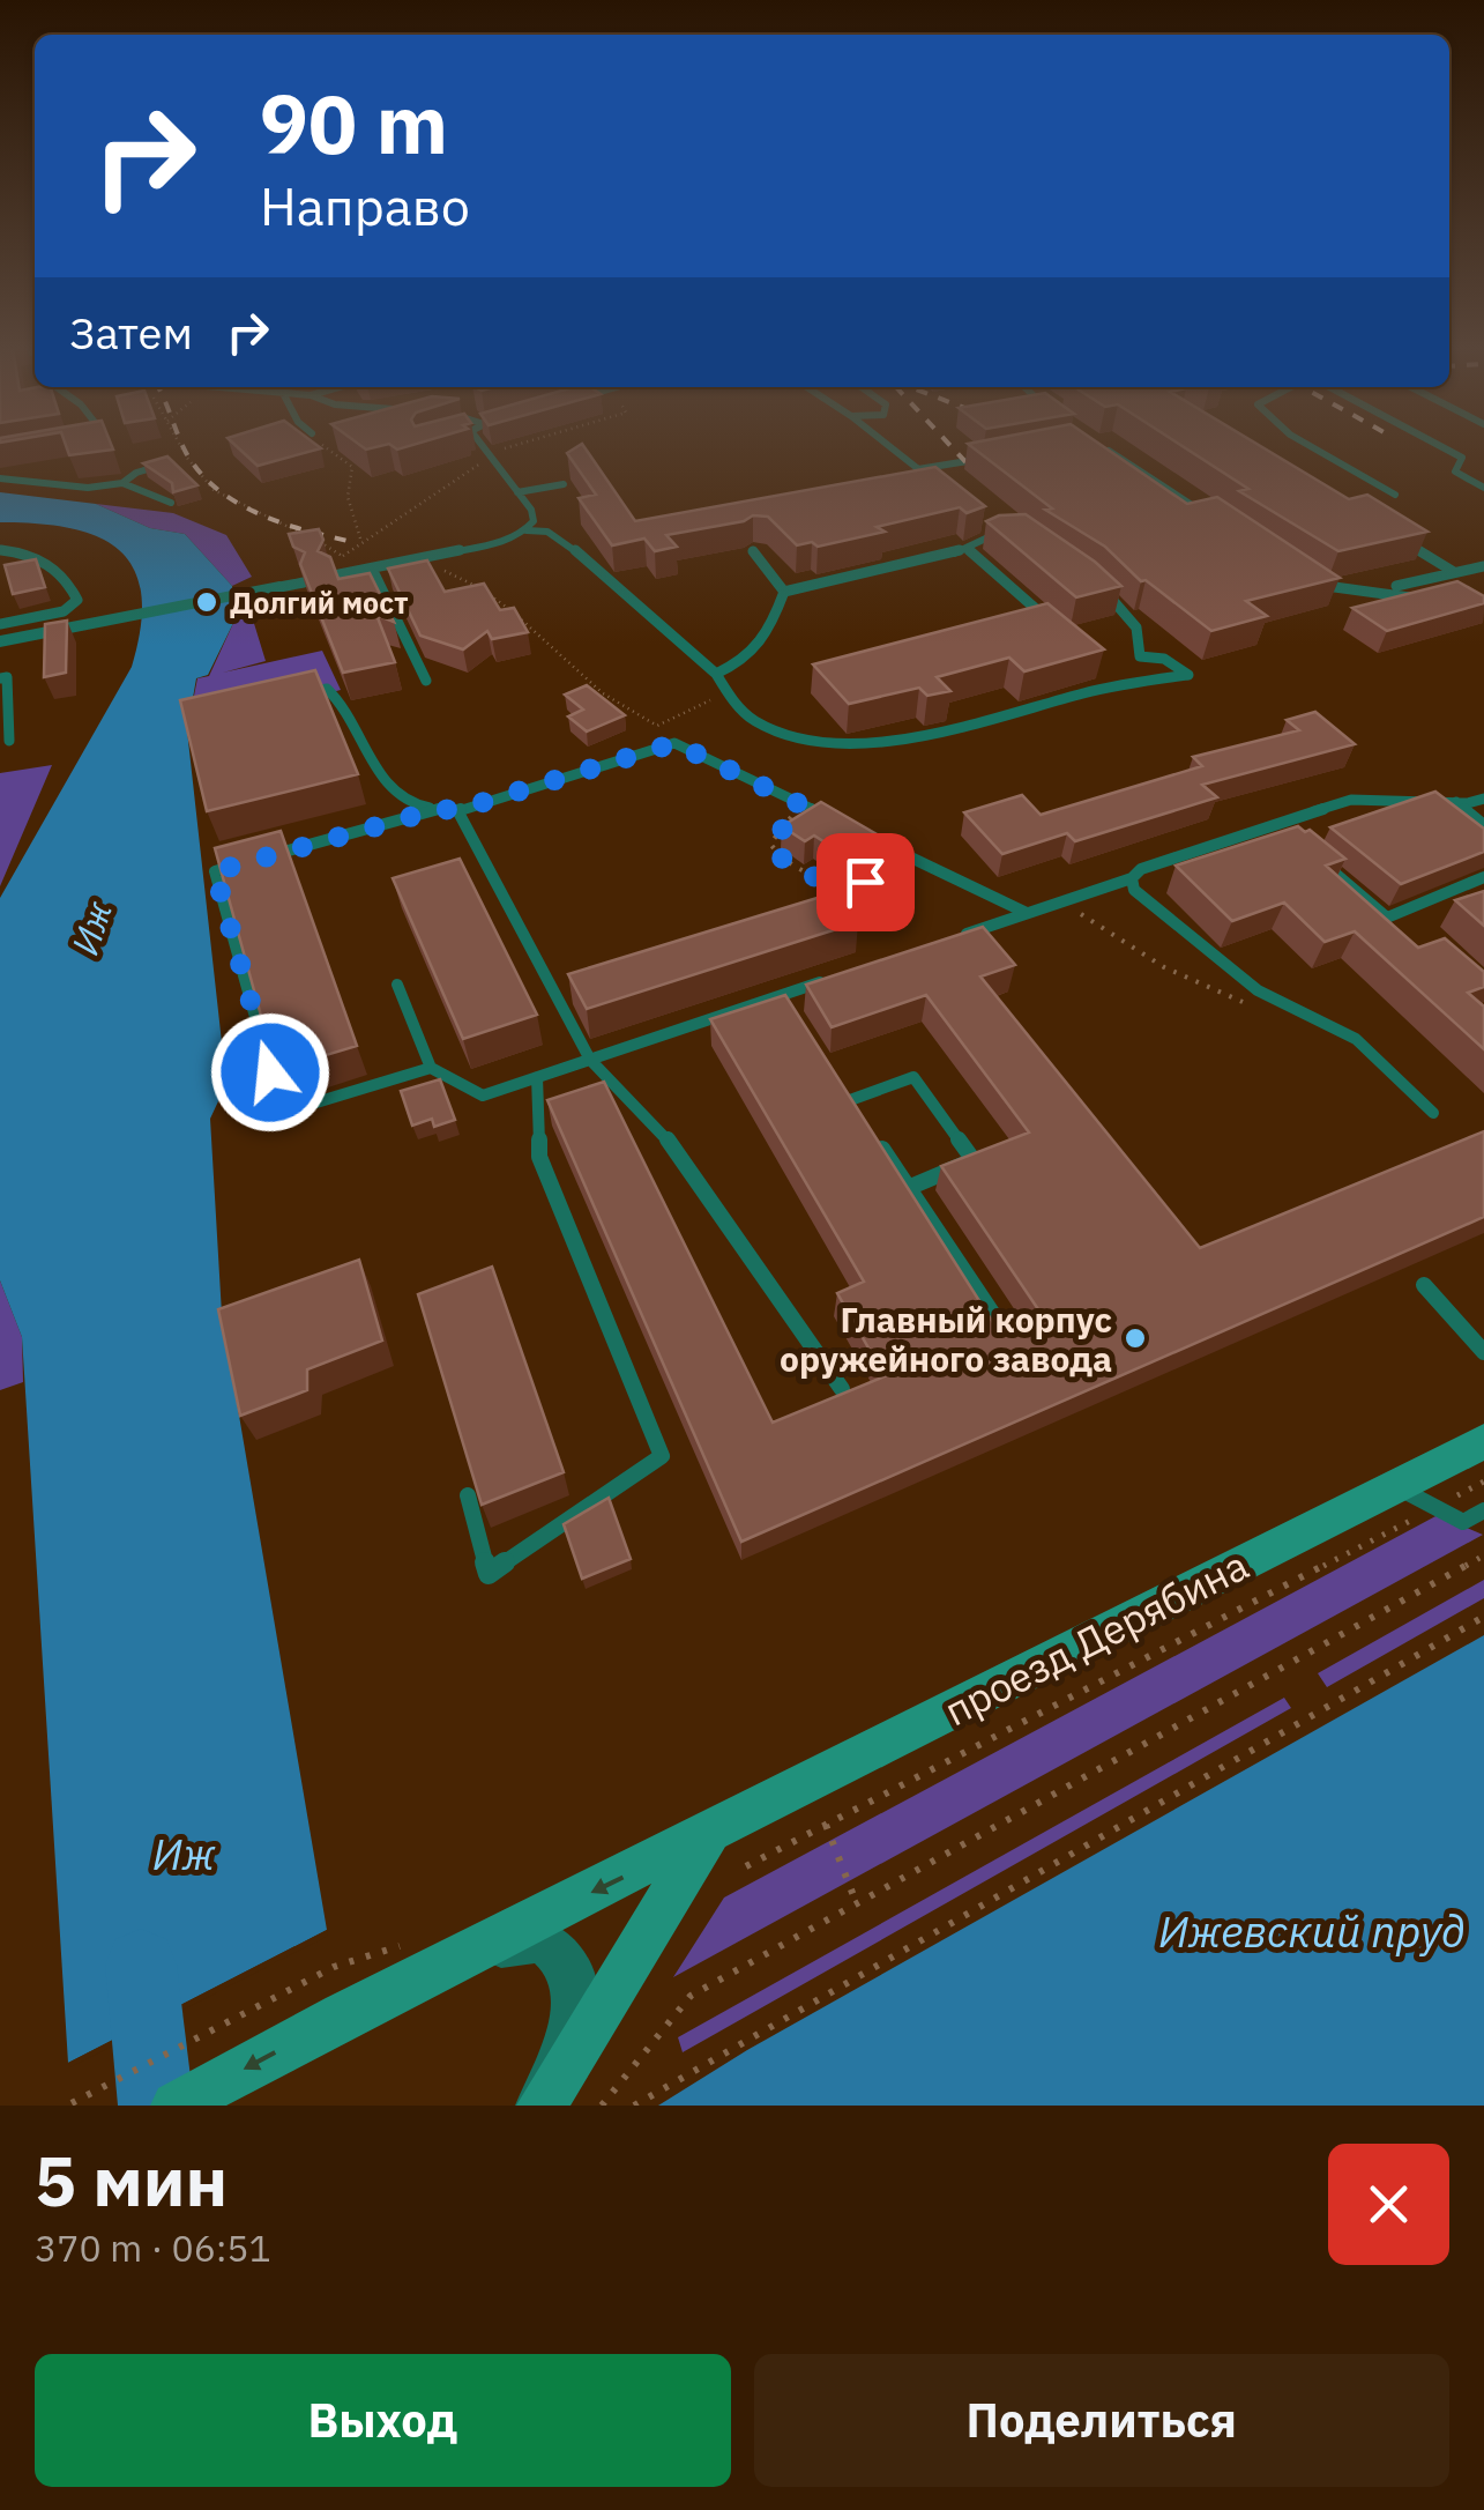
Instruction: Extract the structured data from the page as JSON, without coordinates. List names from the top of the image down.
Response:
{
  "streets": {
    "main road": ["проезд Дерябина"]
  },
  "one_way": ["проезд Дерябина"],
  "water": ["Иж", "Ижевский пруд"],
  "places": ["Долгий мост", "Главный корпус оружейного завода"],
  "page": {
    "turn": ["90 m", "Направо"],
    "then": "Затем",
    "heading": ["5 мин", "370 m · 06:51"],
    "buttons": ["Выход", "Поделиться"]
  }
}
